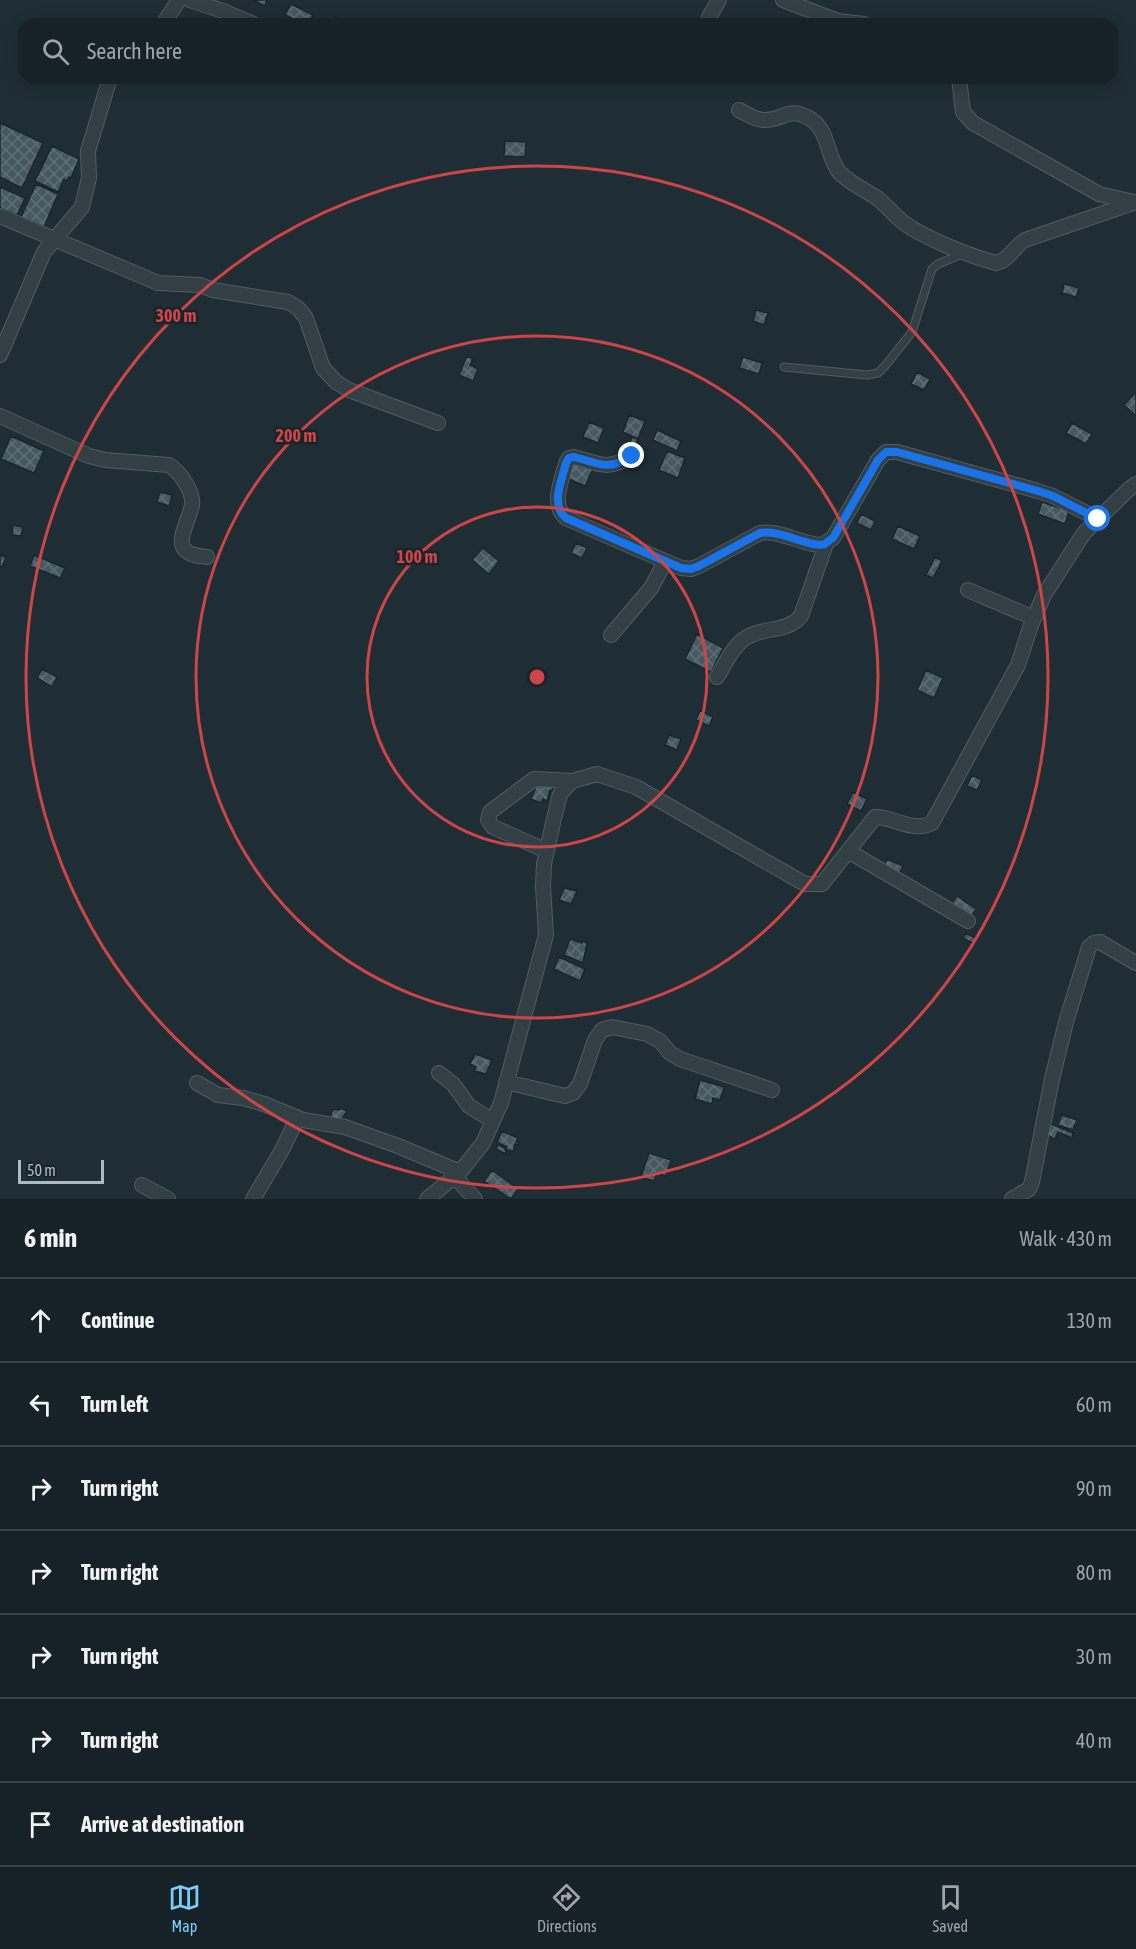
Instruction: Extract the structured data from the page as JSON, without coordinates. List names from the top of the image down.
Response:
{
  "scale_bar": "50 m",
  "page": {
    "search": "Search here",
    "scale": "50 m",
    "heading": ["6 min", "Walk · 430 m"],
    "list": [
      ["Continue", "130 m"],
      ["Turn left", "60 m"],
      ["Turn right", "90 m"],
      ["Turn right", "80 m"],
      ["Turn right", "30 m"],
      ["Turn right", "40 m"],
      "Arrive at destination"
    ],
    "nav": ["Map", "Directions", "Saved"]
  },
  "rings": ["300 m", "200 m", "100 m"]
}
